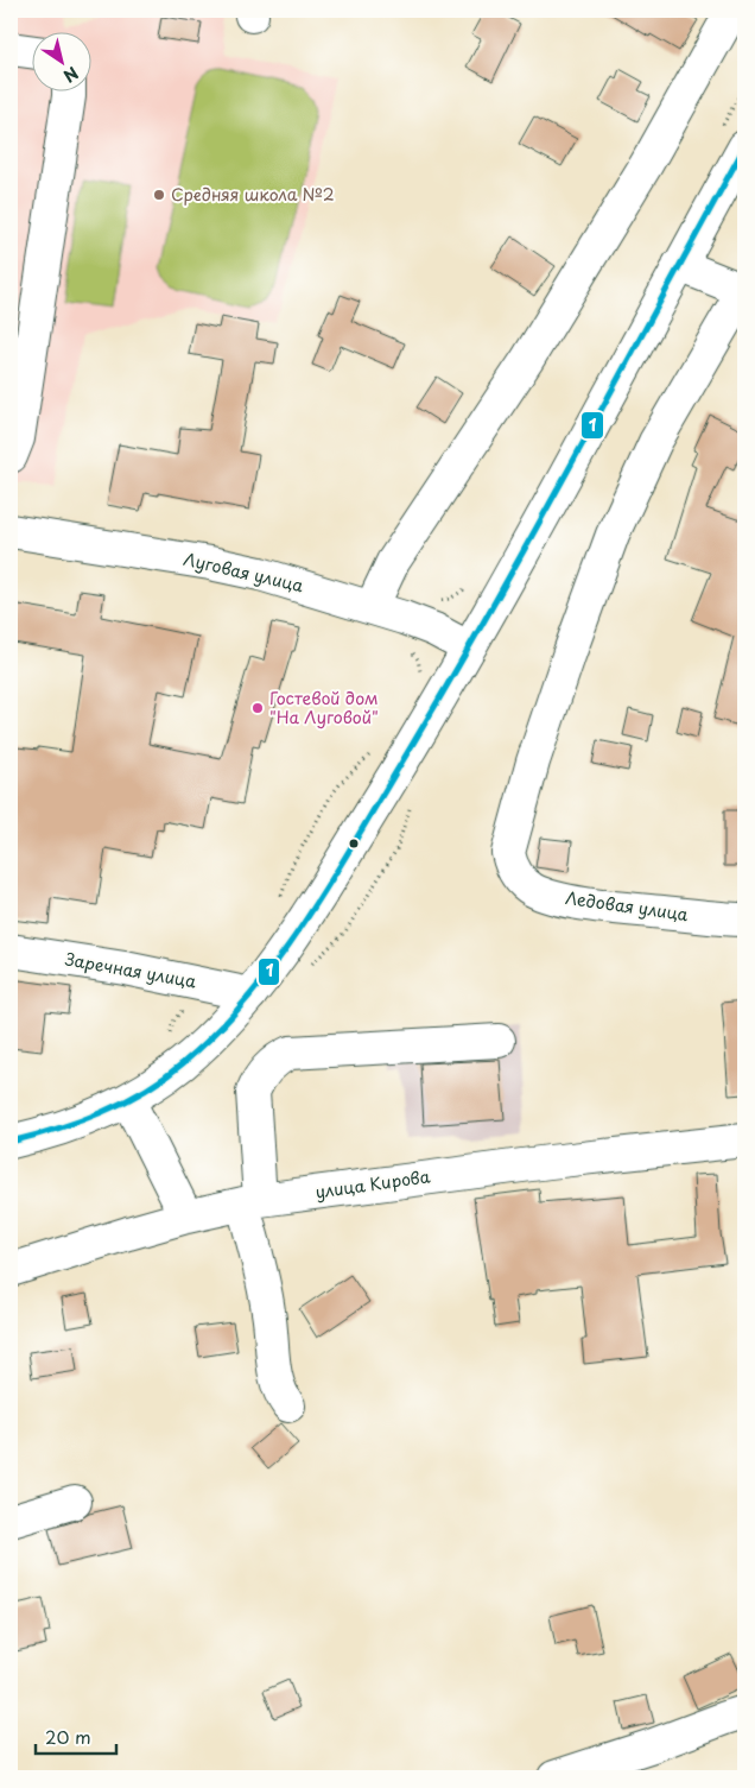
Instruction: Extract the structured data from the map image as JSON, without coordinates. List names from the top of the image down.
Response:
{
  "streets": {
    "street": [
      "Луговая улица",
      "Ледовая улица",
      "Заречная улица",
      "улица Кирова"
    ]
  },
  "places": ["Средняя школа №2", "Гостевой дом \"На Луговой\""],
  "lines": ["transit line 1"],
  "scale_bar": "20 m",
  "north": "bottom right"
}
